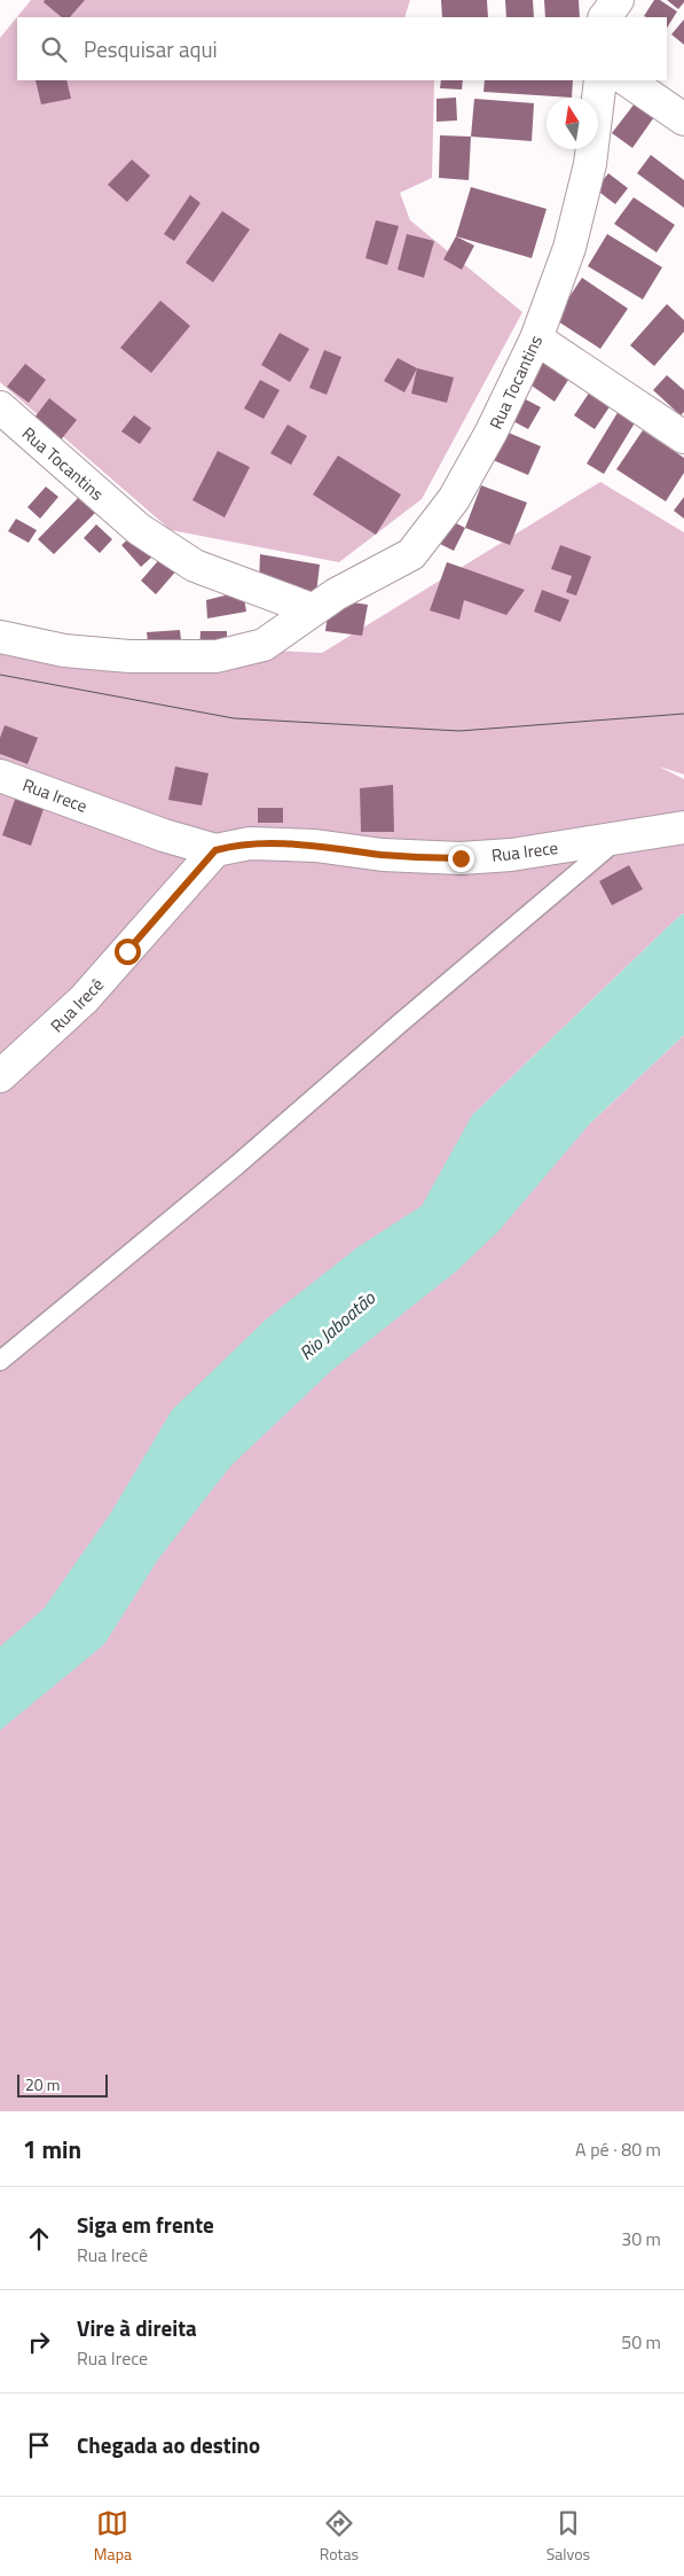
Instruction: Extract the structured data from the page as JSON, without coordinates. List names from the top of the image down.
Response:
{
  "streets": {
    "street": ["Rua Tocantins", "Rua Irece", "Rua Irecê"]
  },
  "crossings": [
    ["Rua Irece", "Rua Irecê"]
  ],
  "water": ["Rio Jaboatão"],
  "scale_bar": "20 m",
  "north": "top",
  "page": {
    "search": "Pesquisar aqui",
    "scale": "20 m",
    "heading": ["1 min", "A pé · 80 m"],
    "list": [
      ["Siga em frente", "Rua Irecê", "30 m"],
      ["Vire à direita", "Rua Irece", "50 m"],
      "Chegada ao destino"
    ],
    "nav": ["Mapa", "Rotas", "Salvos"]
  }
}
